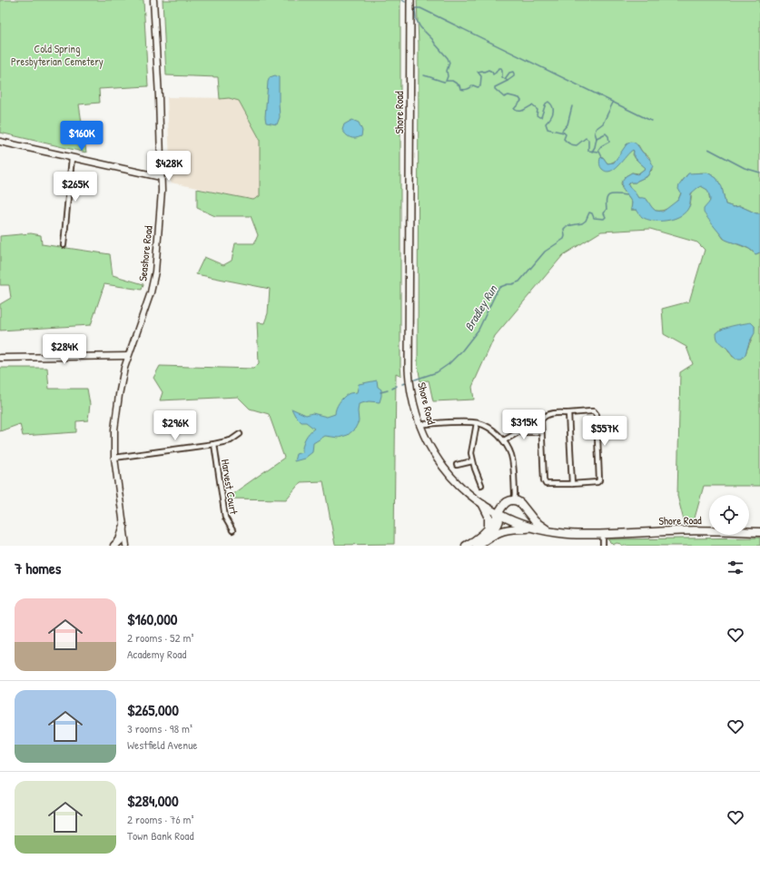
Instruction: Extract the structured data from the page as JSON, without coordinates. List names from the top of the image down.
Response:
{
  "streets": {
    "highway": ["Shore Road"],
    "street": ["Seashore Road", "Harvest Court"]
  },
  "water": ["Bradley Run"],
  "parks": ["Cold Spring Presbyterian Cemetery"],
  "page": {
    "price": [
      "$160K",
      "$428K",
      "$265K",
      "$284K",
      "$315K",
      "$296K",
      "$557K"
    ],
    "heading": "7 homes",
    "list": [
      {
        "name": "$160,000",
        "note": "2 rooms · 52 m² · Academy Road"
      },
      {
        "name": "$265,000",
        "note": "3 rooms · 98 m² · Westfield Avenue"
      },
      {
        "name": "$284,000",
        "note": "2 rooms · 76 m² · Town Bank Road"
      }
    ]
  }
}
